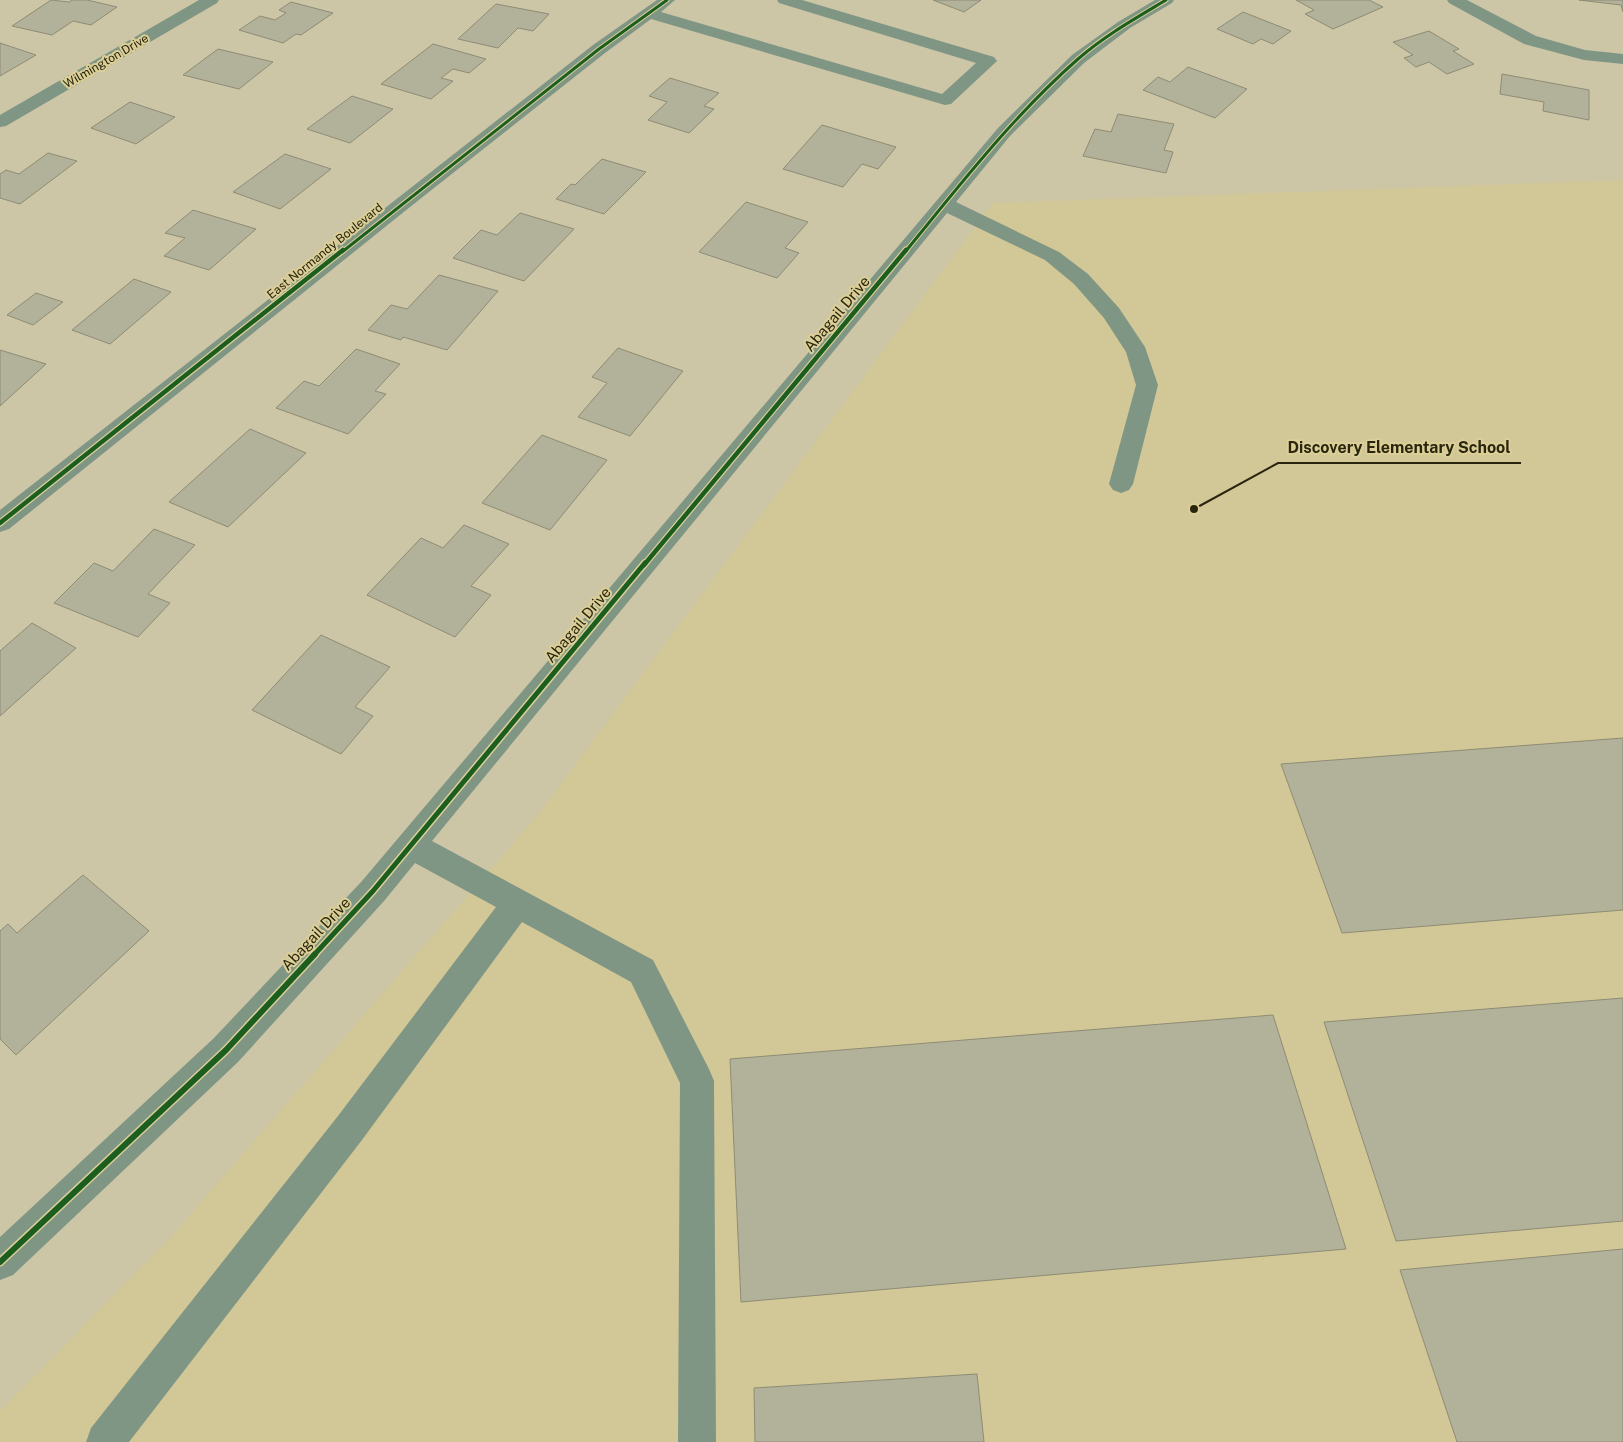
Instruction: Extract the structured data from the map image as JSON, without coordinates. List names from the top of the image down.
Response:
{
  "streets": {
    "street": ["Wilmington Drive", "East Normandy Boulevard", "Abagail Drive"]
  },
  "places": ["Discovery Elementary School"]
}
